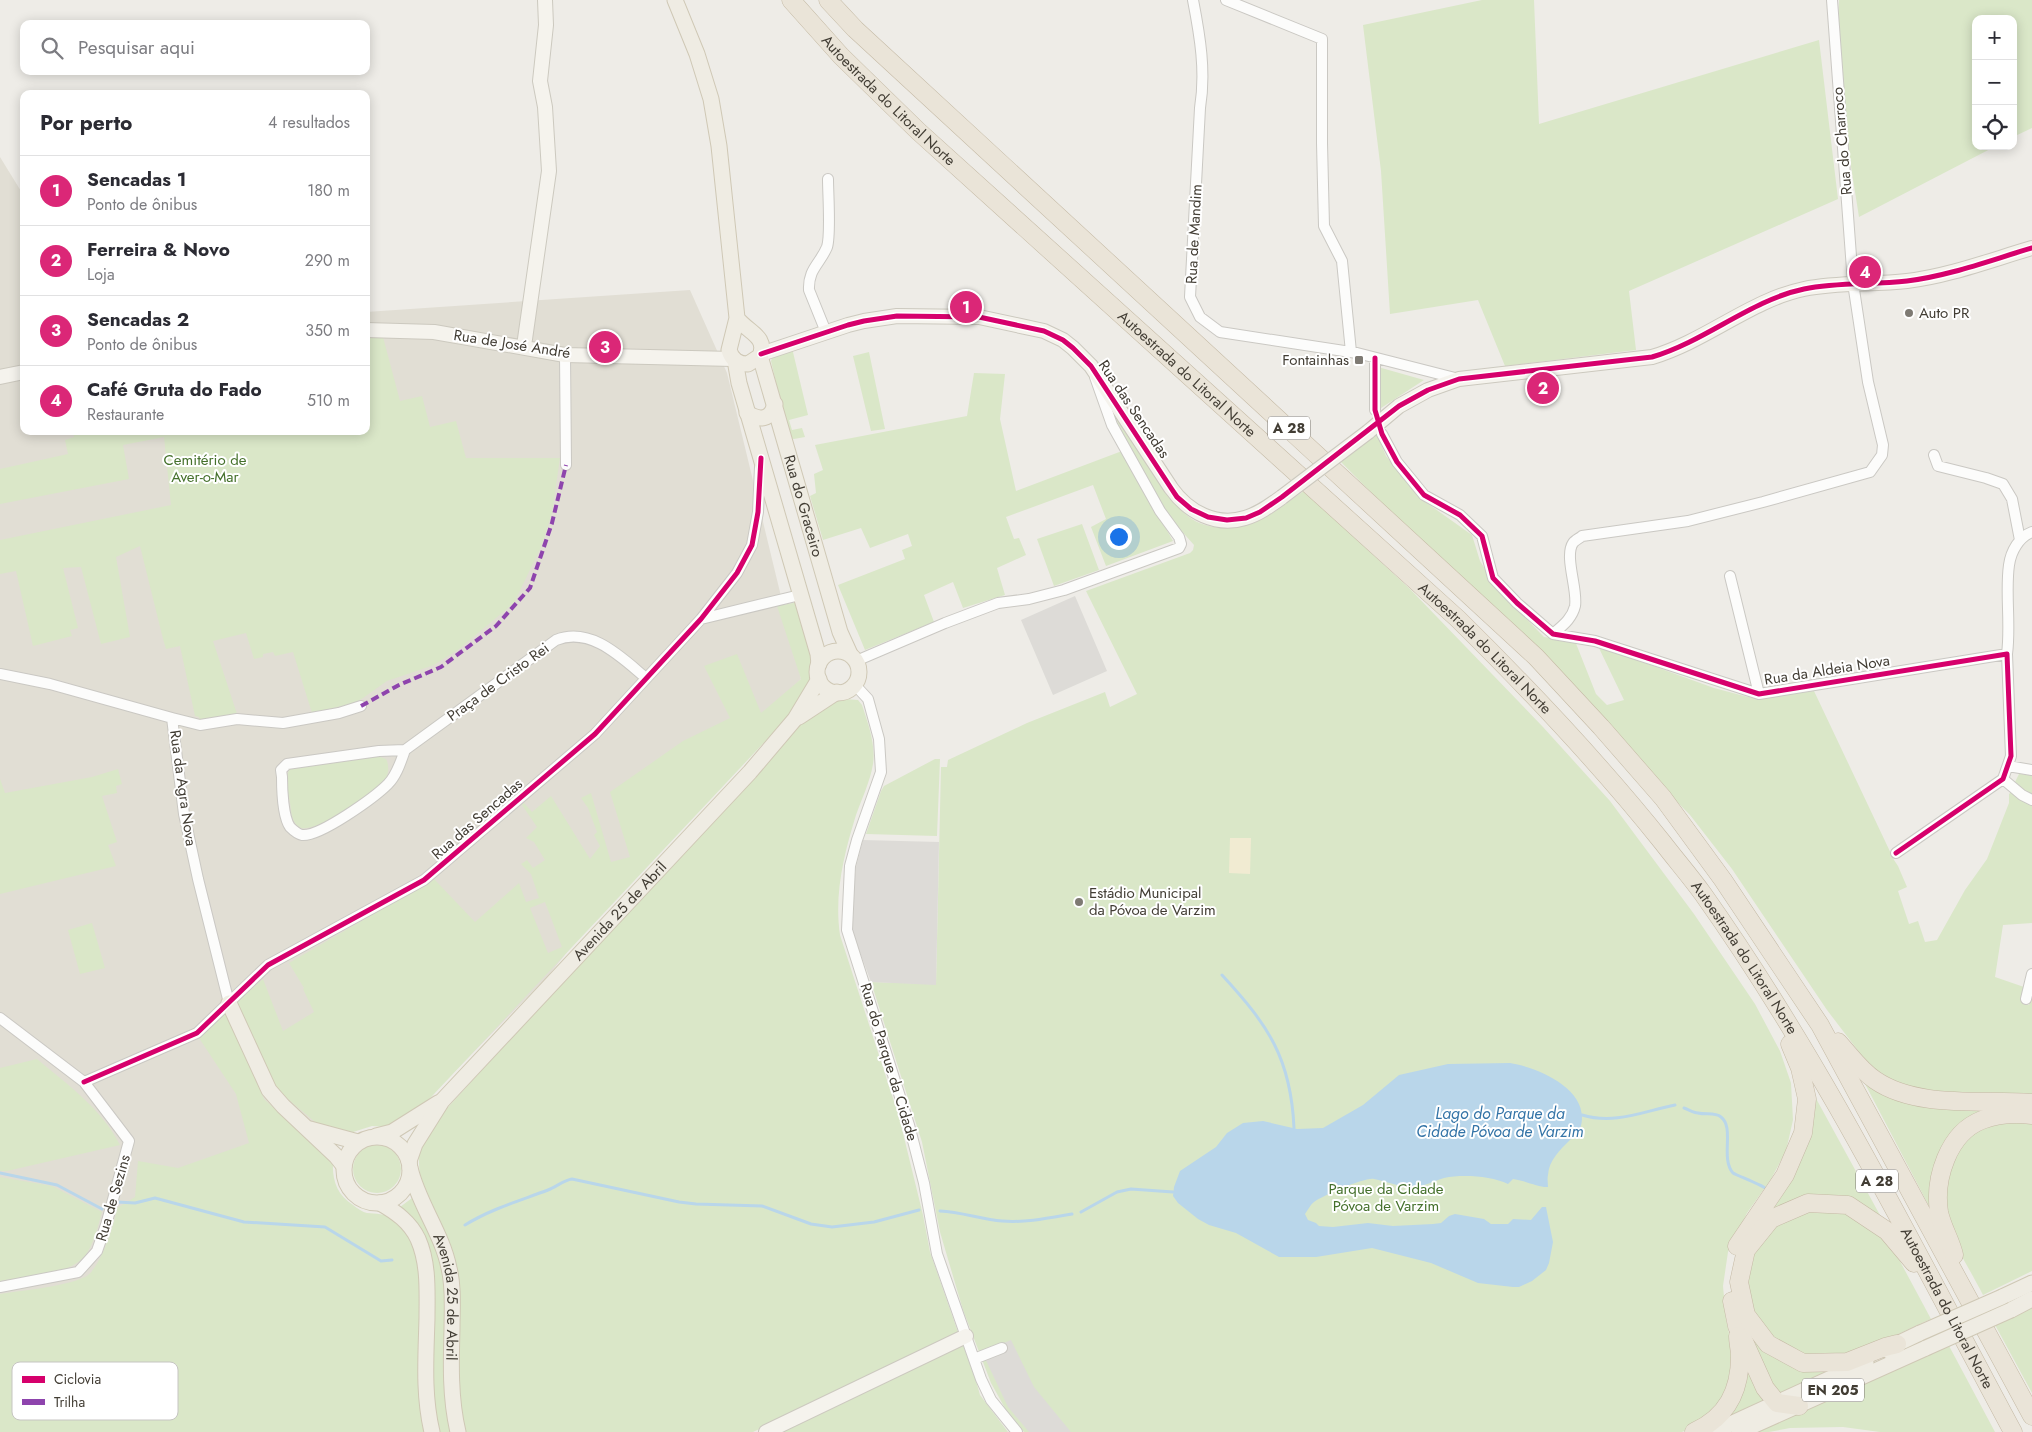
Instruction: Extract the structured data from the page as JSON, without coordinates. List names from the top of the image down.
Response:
{
  "streets": {
    "highway": ["Autoestrada do Litoral Norte", "A 28"],
    "main road": ["Rua do Graceiro", "Avenida 25 de Abril", "EN 205"],
    "street": [
      "Rua do Charroco",
      "Rua de Mandim",
      "Rua de José André",
      "Rua das Sencadas",
      "Rua da Aldeia Nova",
      "Praça de Cristo Rei",
      "Rua da Agra Nova",
      "Rua do Parque da Cidade",
      "Rua de Sezins"
    ]
  },
  "crossings": [
    ["Rua do Charroco", "Rua das Sencadas"],
    ["Rua do Charroco", "Rua da Aldeia Nova"],
    ["Rua de Mandim", "Rua das Sencadas"],
    ["Rua de José André", "Rua das Sencadas"],
    ["Rua de José André", "Rua do Graceiro"],
    ["Rua das Sencadas", "Rua do Graceiro"],
    ["Rua das Sencadas", "Praça de Cristo Rei"],
    ["Rua das Sencadas", "Rua da Agra Nova"],
    ["Rua das Sencadas", "Rua de Sezins"],
    ["Rua do Graceiro", "Avenida 25 de Abril"],
    ["Rua do Graceiro", "Rua do Parque da Cidade"],
    ["Avenida 25 de Abril", "Rua do Parque da Cidade"]
  ],
  "water": ["Lago do Parque da Cidade Póvoa de Varzim"],
  "parks": ["Cemitério de Aver-o-Mar", "Parque da Cidade Póvoa de Varzim"],
  "places": {
    "other": ["Auto PR", "Estádio Municipal da Póvoa de Varzim"],
    "transit": ["Fontainhas"]
  },
  "legend": ["Ciclovia", "Trilha"],
  "page": {
    "map_buttons": ["+", "−"],
    "search": "Pesquisar aqui",
    "heading": ["Por perto", "4 resultados"],
    "list": [
      {
        "mark": "1",
        "name": "Sencadas 1",
        "note": "Ponto de ônibus",
        "value": "180 m"
      },
      {
        "mark": "2",
        "name": "Ferreira & Novo",
        "note": "Loja",
        "value": "290 m"
      },
      {
        "mark": "3",
        "name": "Sencadas 2",
        "note": "Ponto de ônibus",
        "value": "350 m"
      },
      {
        "mark": "4",
        "name": "Café Gruta do Fado",
        "note": "Restaurante",
        "value": "510 m"
      }
    ],
    "pins": [
      "4",
      "1",
      "3",
      "2"
    ]
  }
}
